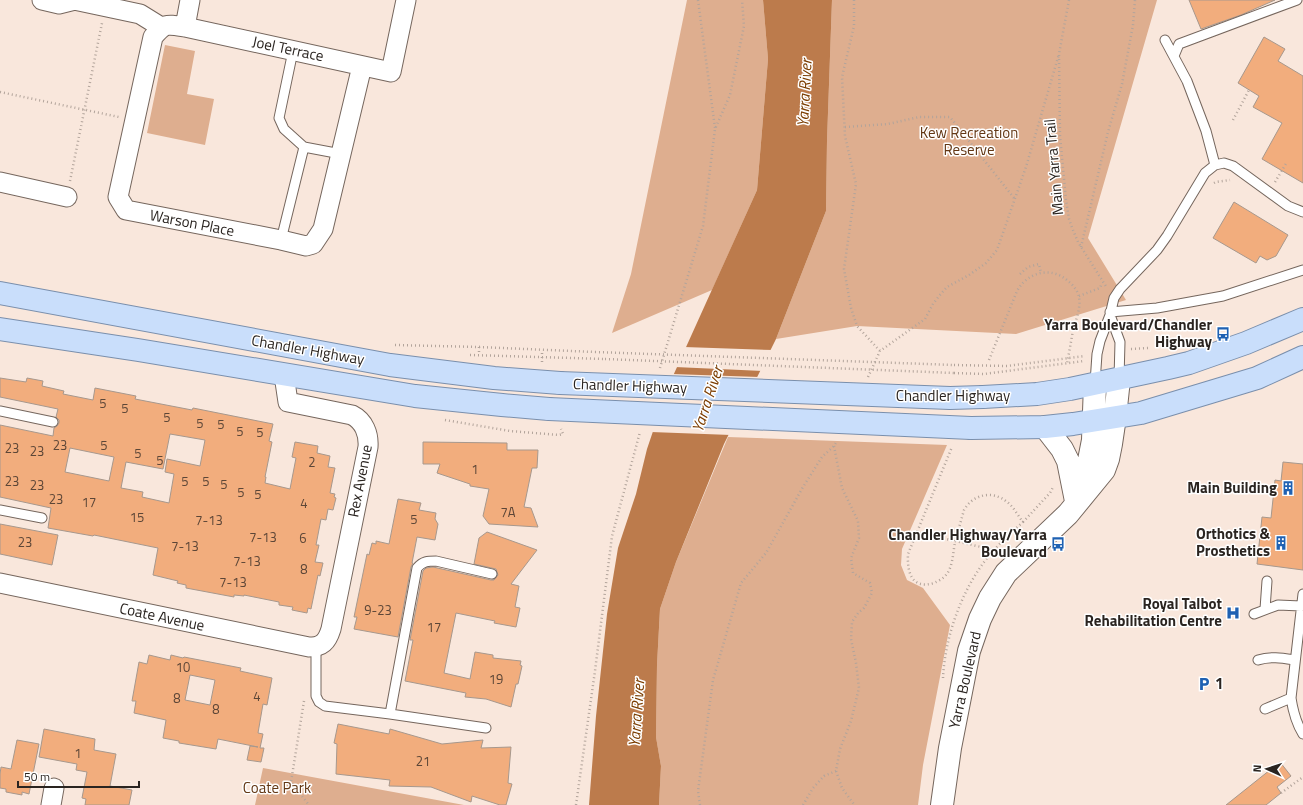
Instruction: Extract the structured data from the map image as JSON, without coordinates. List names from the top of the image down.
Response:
{
  "streets": {
    "main road": ["Chandler Highway", "Yarra Boulevard"],
    "street": [
      "Joel Terrace",
      "Warson Place",
      "Rex Avenue",
      "Coate Avenue"
    ],
    "path": ["Main Yarra Trail"]
  },
  "crossings": [
    ["Joel Terrace", "Warson Place"],
    ["Chandler Highway", "Rex Avenue"],
    ["Chandler Highway", "Yarra Boulevard"],
    ["Rex Avenue", "Coate Avenue"]
  ],
  "water": ["Yarra River"],
  "parks": ["Kew Recreation Reserve", "Coate Park"],
  "places": {
    "bus stop": ["Yarra Boulevard/Chandler Highway", "Chandler Highway/Yarra Boulevard"],
    "building": ["Main Building", "Orthotics & Prosthetics"],
    "hospital": ["Royal Talbot Rehabilitation Centre"],
    "parking": ["1"]
  },
  "house_numbers": [
    "5",
    "5",
    "5",
    "5",
    "5",
    "5",
    "5",
    "23",
    "5",
    "23",
    "23",
    "5",
    "5",
    "2",
    "1",
    "23",
    "5",
    "5",
    "5",
    "23",
    "5",
    "5",
    "23",
    "17",
    "4",
    "7A",
    "15",
    "5",
    "7-13",
    "7-13",
    "6",
    "23",
    "7-13",
    "7-13",
    "8",
    "7-13",
    "9-23",
    "17",
    "10",
    "19",
    "4",
    "8",
    "8",
    "1",
    "21"
  ],
  "scale_bar": "50 m",
  "north": "left"
}
